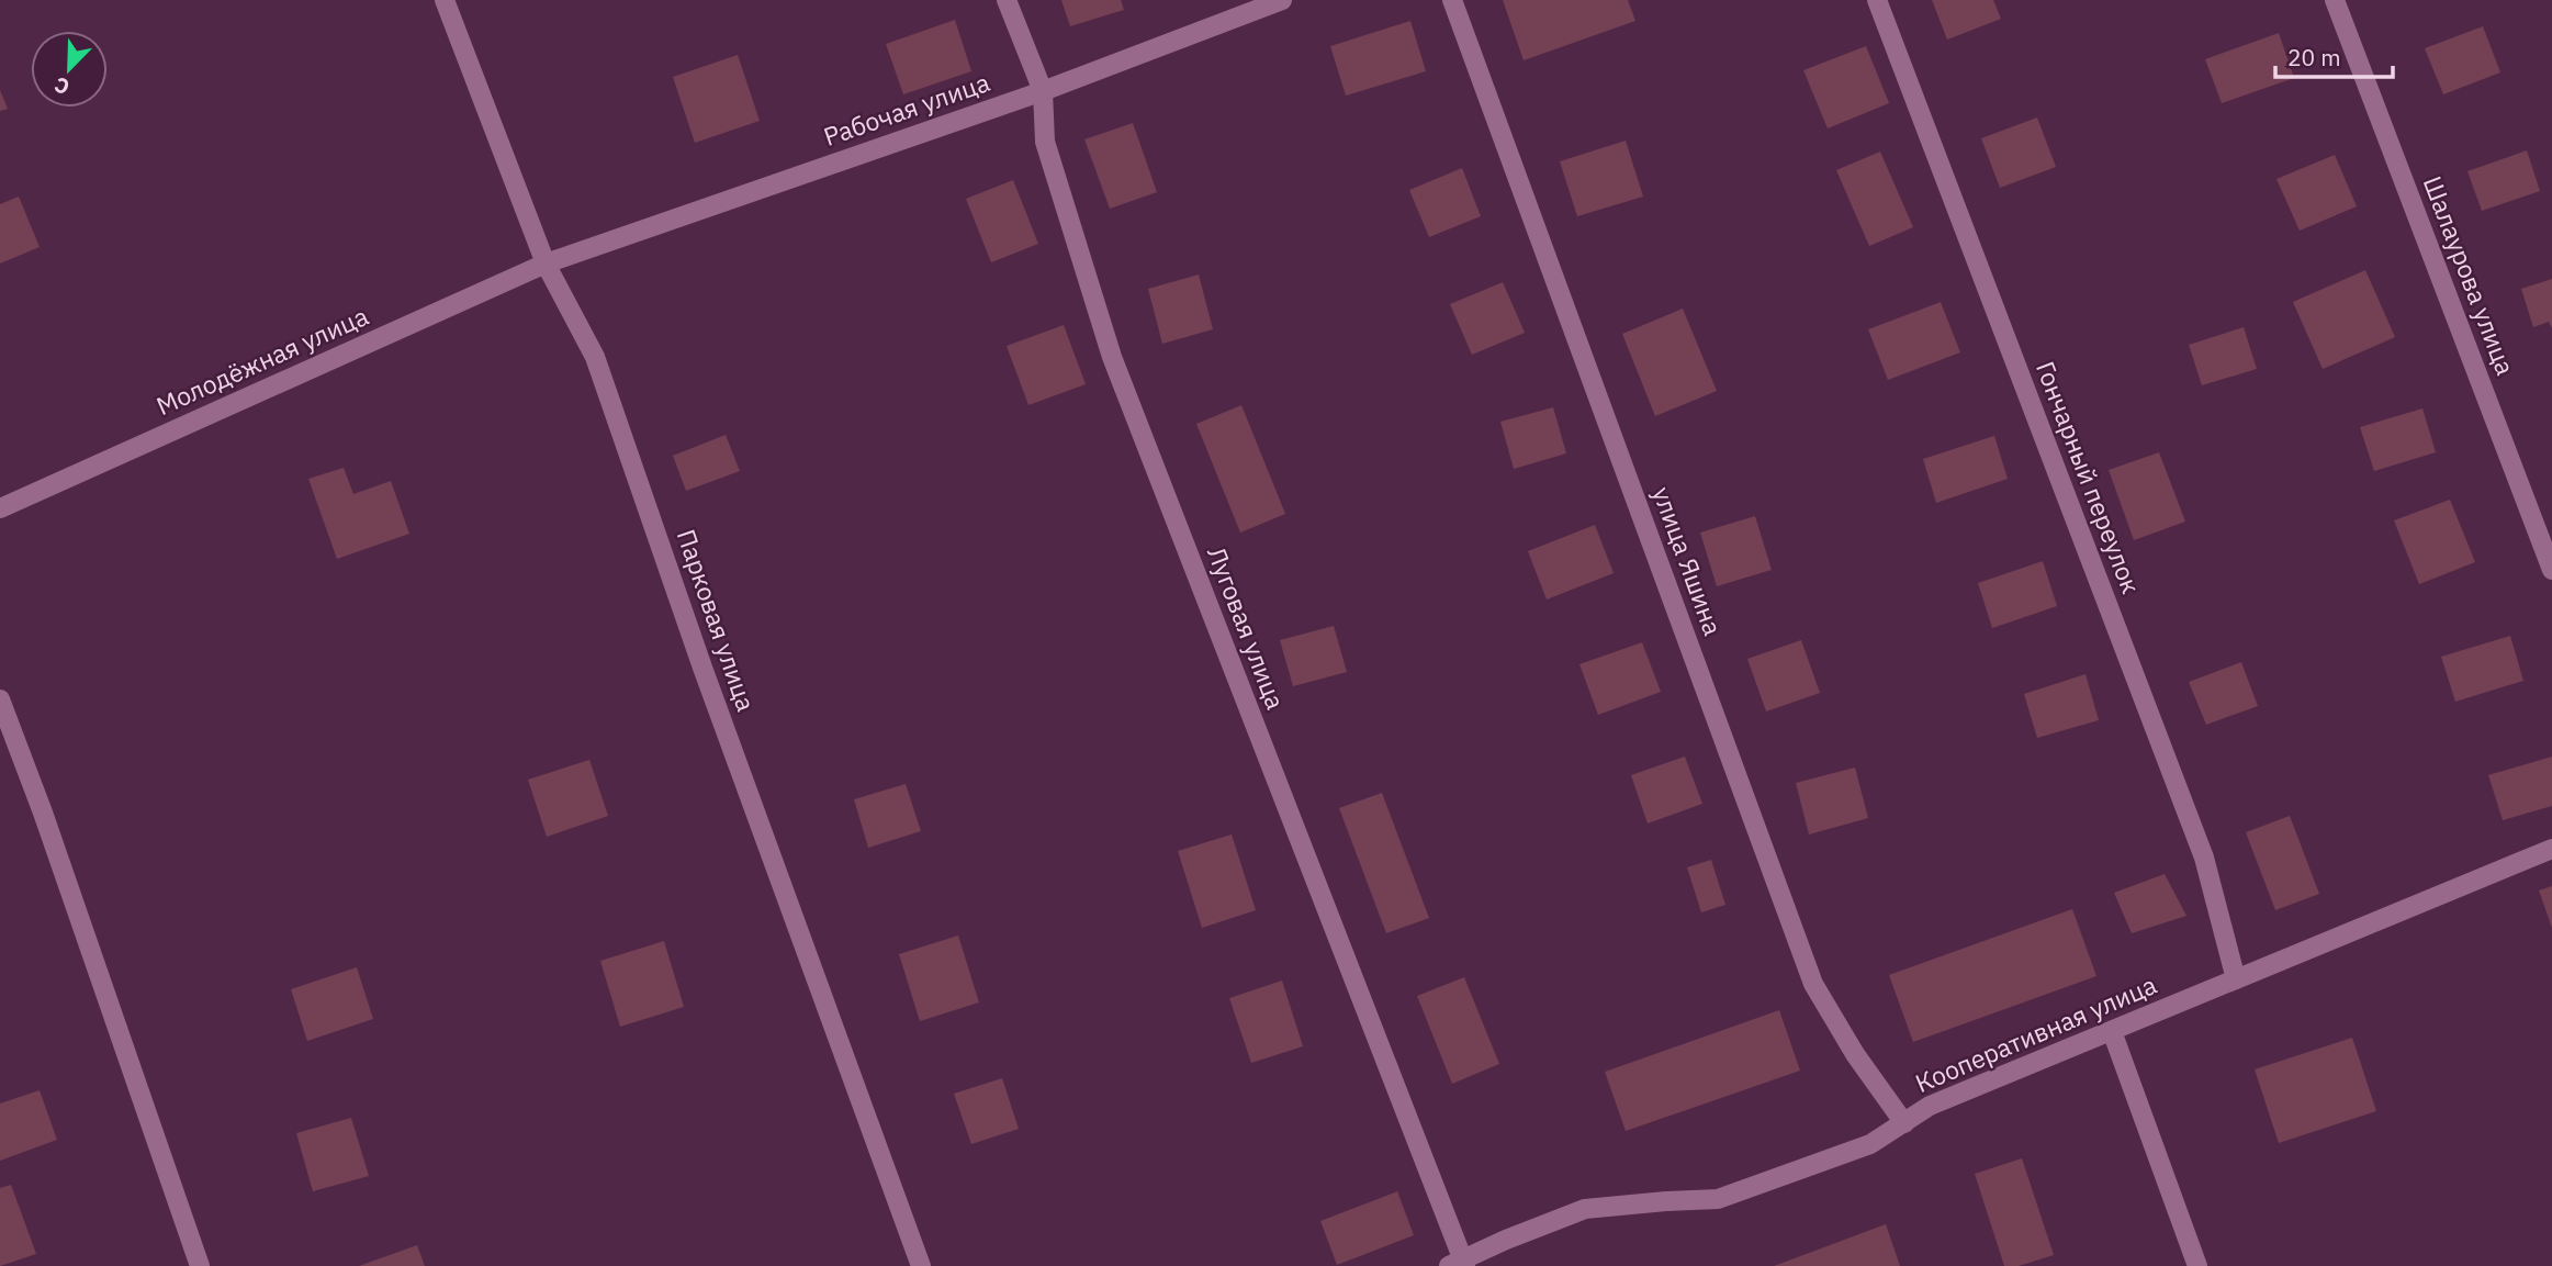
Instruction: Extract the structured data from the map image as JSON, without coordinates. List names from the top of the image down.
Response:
{
  "streets": {
    "street": [
      "Рабочая улица",
      "Шалаурова улица",
      "Молодёжная улица",
      "Гончарный переулок",
      "улица Яшина",
      "Парковая улица",
      "Луговая улица",
      "Кооперативная улица"
    ]
  },
  "crossings": [
    ["Рабочая улица", "Молодёжная улица"],
    ["Рабочая улица", "Парковая улица"],
    ["Рабочая улица", "Луговая улица"],
    ["Молодёжная улица", "Парковая улица"],
    ["Гончарный переулок", "Кооперативная улица"],
    ["улица Яшина", "Кооперативная улица"],
    ["Луговая улица", "Кооперативная улица"]
  ],
  "scale_bar": "20 m",
  "north": "bottom left"
}
